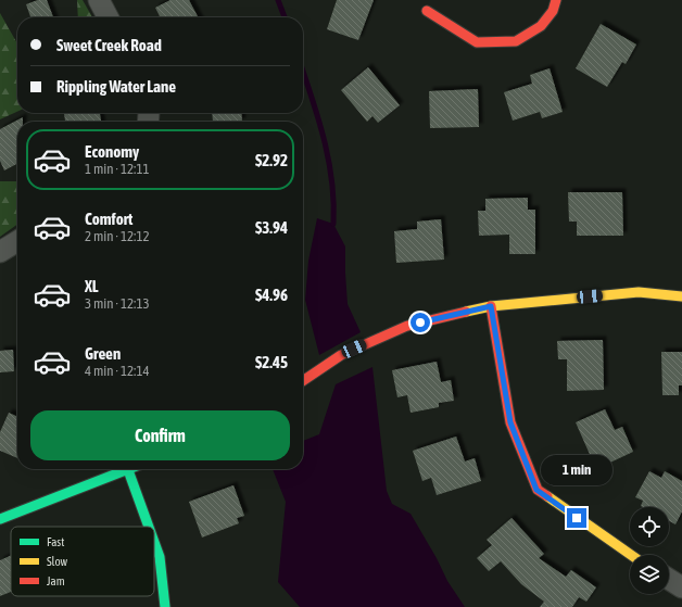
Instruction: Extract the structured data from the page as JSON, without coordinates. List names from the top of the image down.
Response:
{
  "legend": ["Fast", "Slow", "Jam"],
  "page": {
    "banner": ["Sweet Creek Road", "Rippling Water Lane"],
    "list": [
      {
        "name": "Economy",
        "note": "1 min · 12:11",
        "value": "$2.92"
      },
      {
        "name": "Comfort",
        "note": "2 min · 12:12",
        "value": "$3.94"
      },
      {
        "name": "XL",
        "note": "3 min · 12:13",
        "value": "$4.96"
      },
      {
        "name": "Green",
        "note": "4 min · 12:14",
        "value": "$2.45"
      }
    ],
    "buttons": "Confirm",
    "bubble": "1 min"
  }
}
